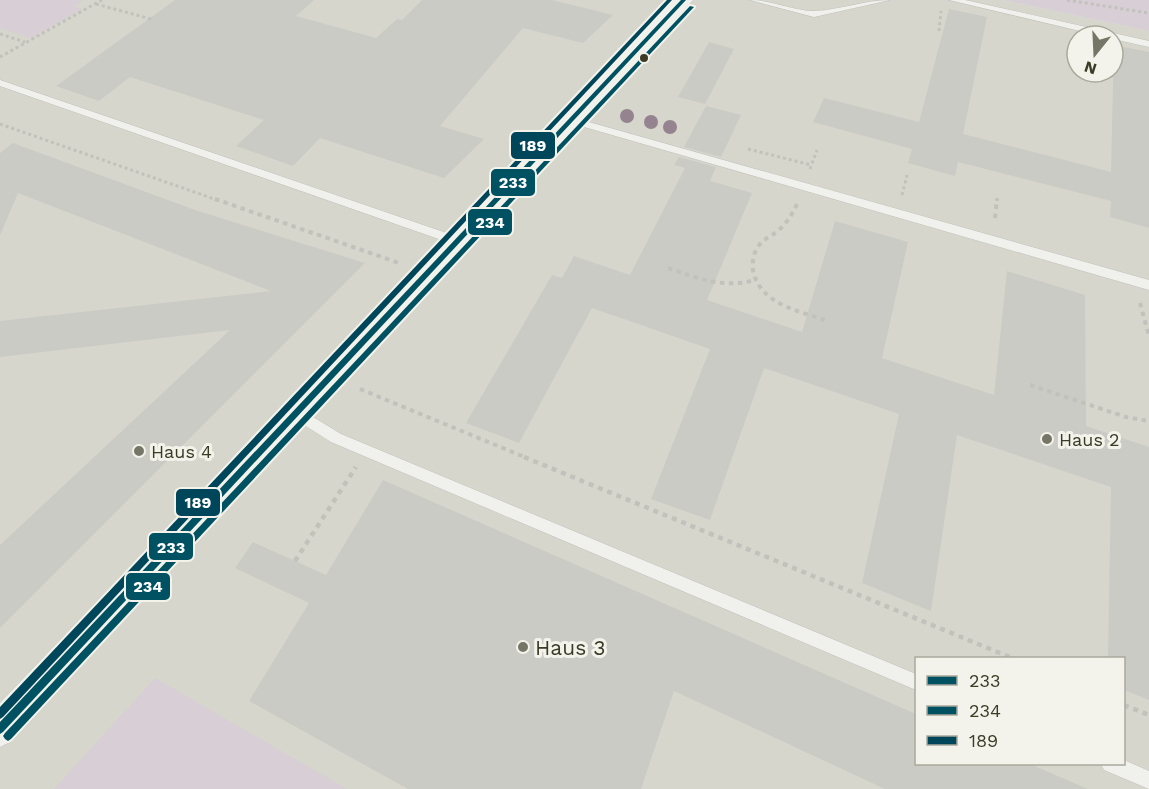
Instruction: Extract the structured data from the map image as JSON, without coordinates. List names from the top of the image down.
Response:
{
  "places": ["Haus 2", "Haus 4", "Haus 3"],
  "lines": ["transit line 233", "transit line 189", "transit line 234"],
  "legend": ["233", "234", "189"],
  "north": "bottom"
}
